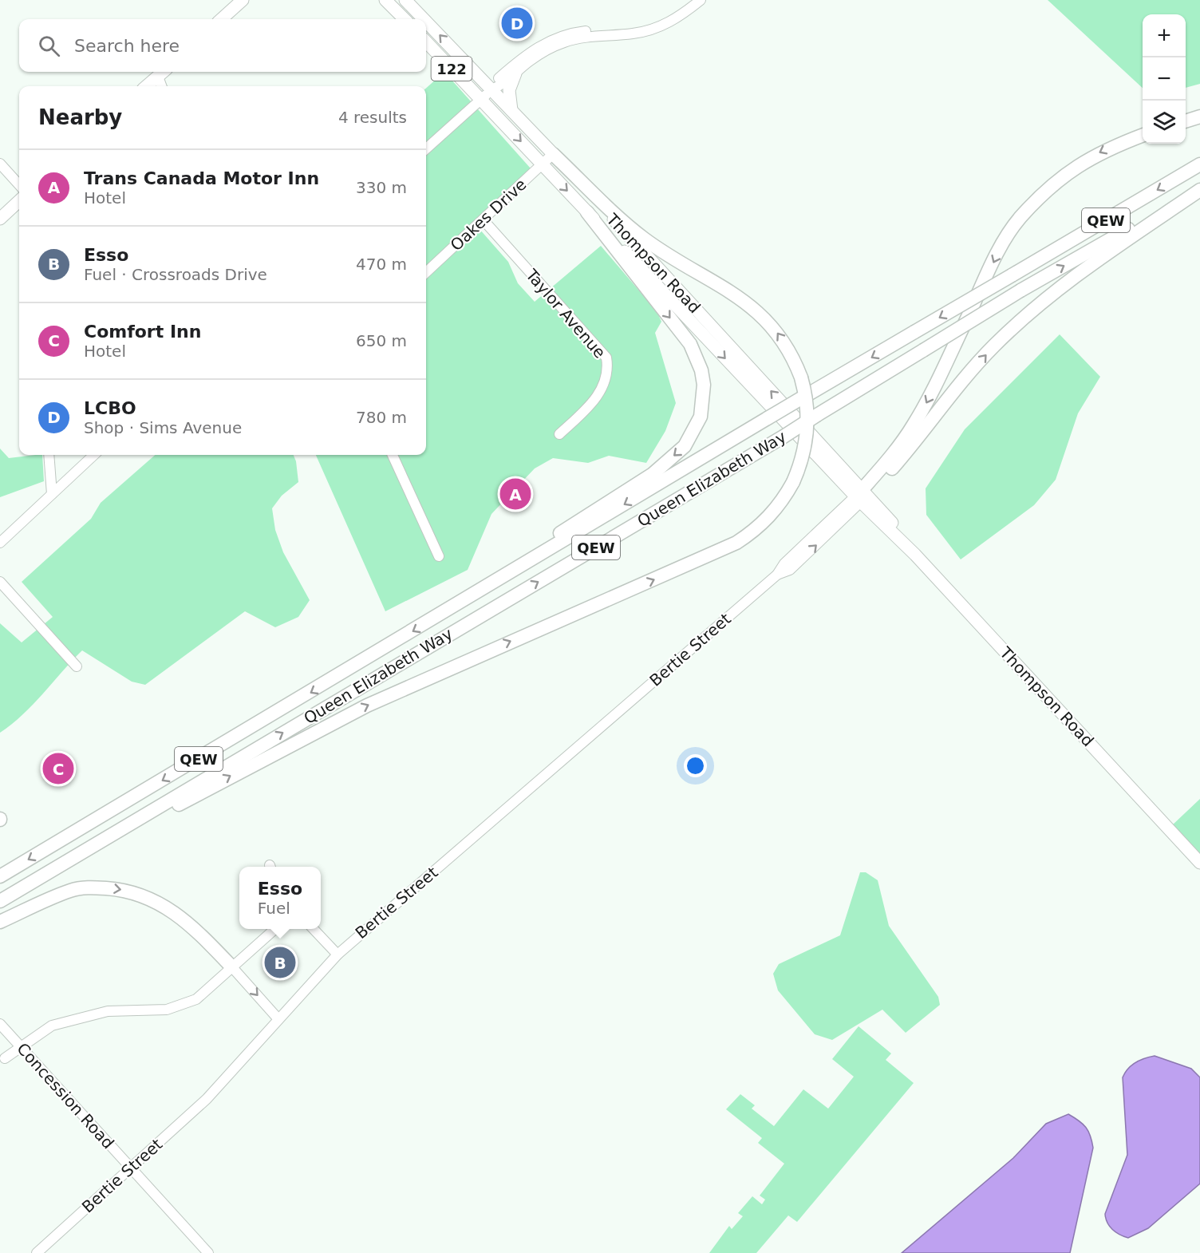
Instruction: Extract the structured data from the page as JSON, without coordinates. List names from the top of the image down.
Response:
{
  "streets": {
    "highway": ["QEW", "Queen Elizabeth Way"],
    "main road": ["122", "Thompson Road"],
    "street": [
      "Oakes Drive",
      "Taylor Avenue",
      "Bertie Street",
      "Concession Road"
    ]
  },
  "crossings": [
    ["Oakes Drive", "Thompson Road"],
    ["Oakes Drive", "Taylor Avenue"],
    ["Thompson Road", "Bertie Street"],
    ["Bertie Street", "Concession Road"]
  ],
  "page": {
    "pins": [
      "D",
      "A",
      "C",
      "B"
    ],
    "map_buttons": ["+", "−"],
    "search": "Search here",
    "heading": ["Nearby", "4 results"],
    "list": [
      {
        "mark": "A",
        "name": "Trans Canada Motor Inn",
        "note": "Hotel",
        "value": "330 m"
      },
      {
        "mark": "B",
        "name": "Esso",
        "note": "Fuel · Crossroads Drive",
        "value": "470 m"
      },
      {
        "mark": "C",
        "name": "Comfort Inn",
        "note": "Hotel",
        "value": "650 m"
      },
      {
        "mark": "D",
        "name": "LCBO",
        "note": "Shop · Sims Avenue",
        "value": "780 m"
      }
    ],
    "popup": ["Esso", "Fuel"]
  }
}
